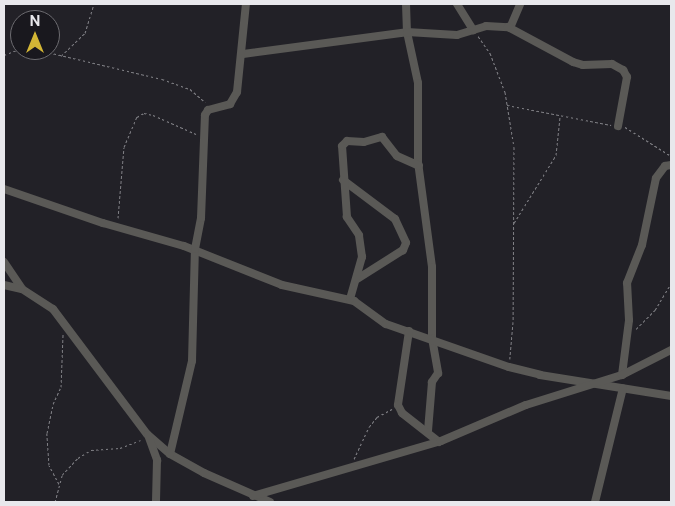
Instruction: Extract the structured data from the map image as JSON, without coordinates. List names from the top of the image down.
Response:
{
  "north": "top"
}
